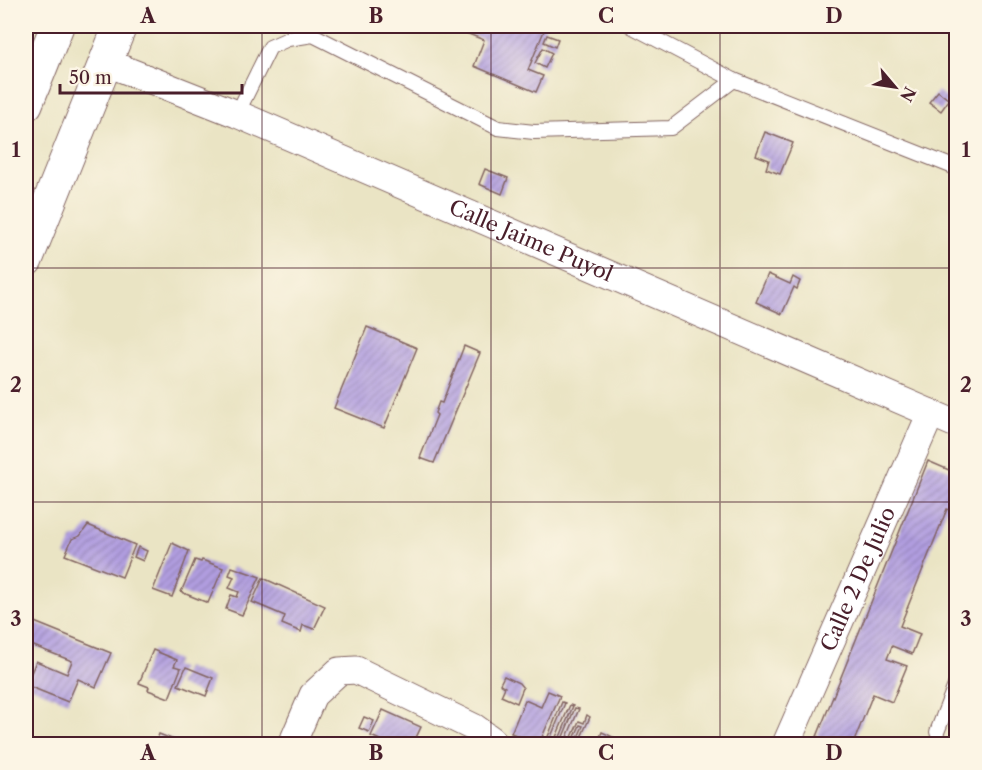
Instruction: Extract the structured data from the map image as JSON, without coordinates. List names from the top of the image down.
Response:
{
  "streets": {
    "street": ["Calle Jaime Puyol", "Calle 2 De Julio"]
  },
  "crossings": [
    ["Calle Jaime Puyol", "Calle 2 De Julio"]
  ],
  "scale_bar": "50 m",
  "north": "bottom right",
  "grid": {
    "columns": [
      "A",
      "B",
      "C",
      "D"
    ],
    "rows": ["1", "2", "3"]
  }
}
